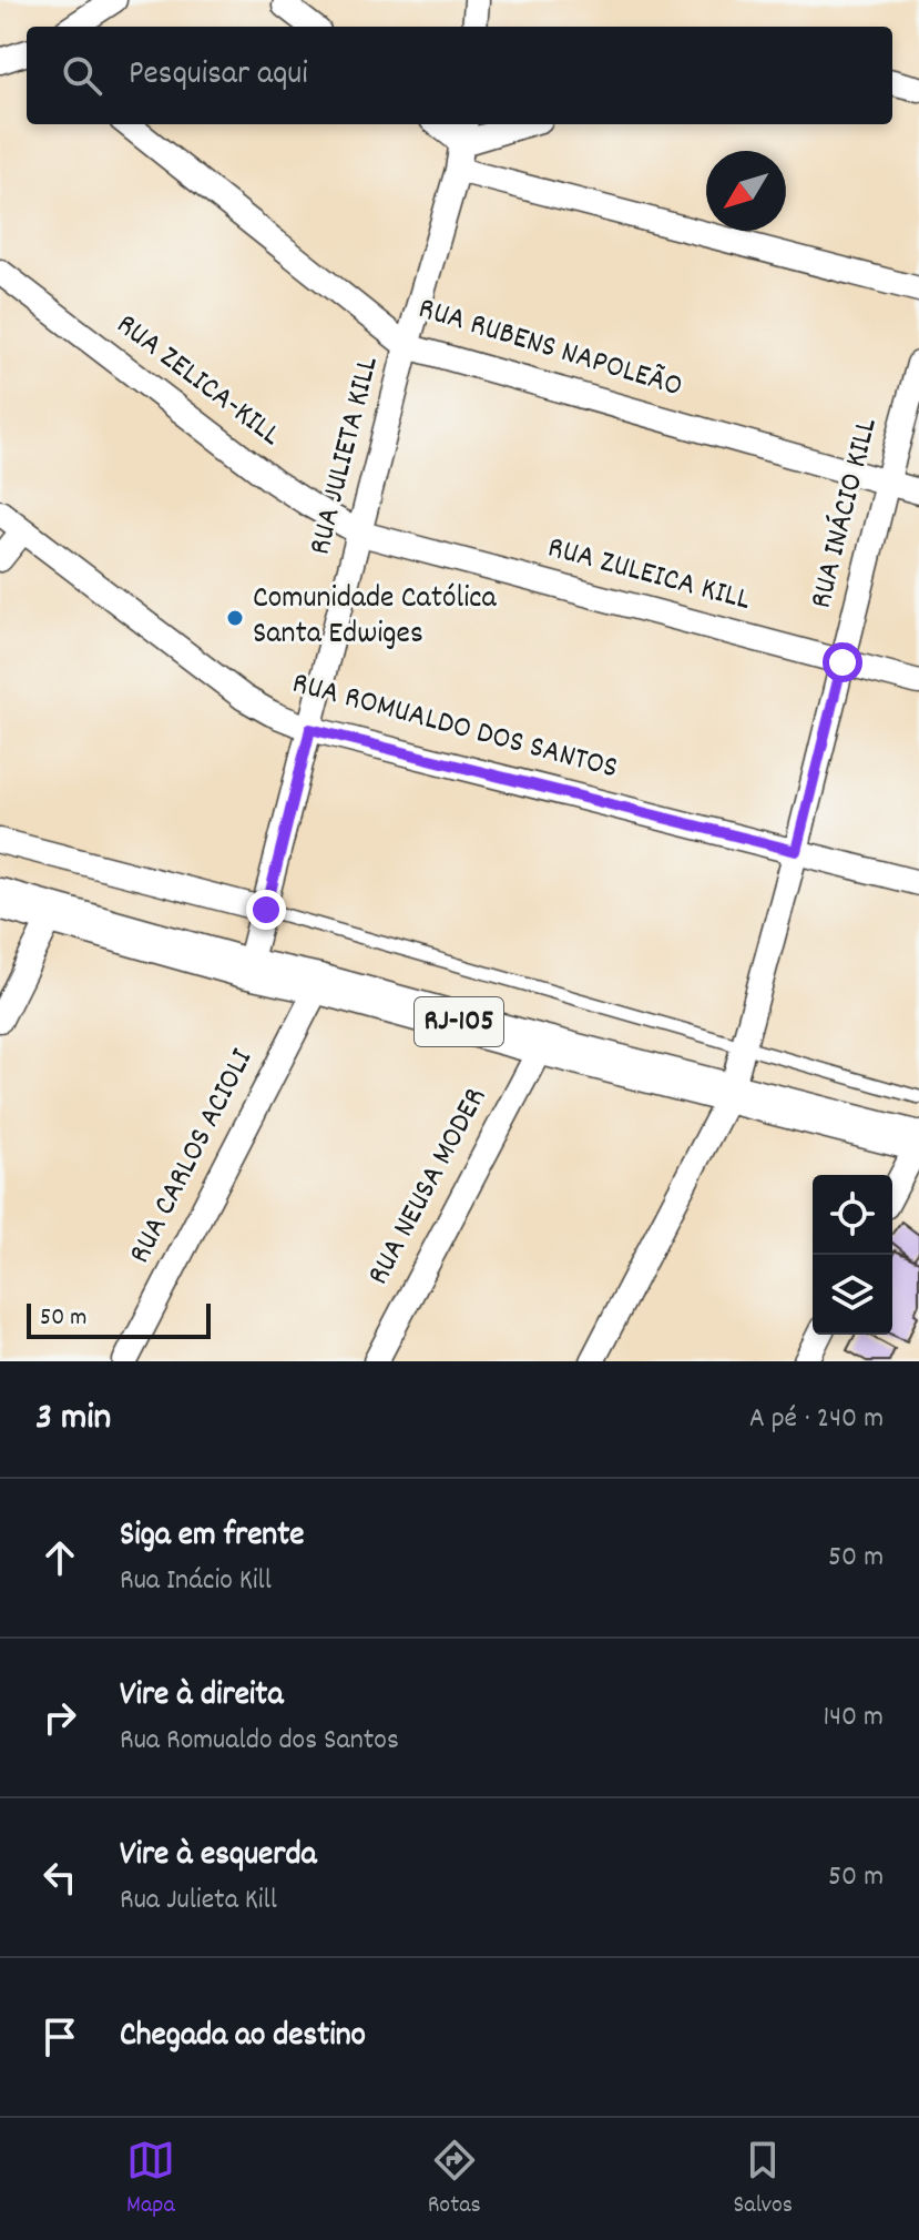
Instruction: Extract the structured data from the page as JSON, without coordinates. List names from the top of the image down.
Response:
{
  "streets": {
    "main road": ["RJ-105"],
    "street": [
      "RUA RUBENS NAPOLEÃO",
      "RUA ZELICA-KILL",
      "RUA JULIETA KILL",
      "RUA INÁCIO KILL",
      "RUA ZULEICA KILL",
      "RUA ROMUALDO DOS SANTOS",
      "RUA CARLOS ACIOLI",
      "RUA NEUSA MODER"
    ]
  },
  "crossings": [
    ["RUA RUBENS NAPOLEÃO", "RUA JULIETA KILL"],
    ["RUA RUBENS NAPOLEÃO", "RUA INÁCIO KILL"],
    ["RUA ZELICA-KILL", "RUA JULIETA KILL"],
    ["RUA ZELICA-KILL", "RUA ZULEICA KILL"],
    ["RUA JULIETA KILL", "RUA ZULEICA KILL"],
    ["RUA JULIETA KILL", "RUA ROMUALDO DOS SANTOS"],
    ["RUA JULIETA KILL", "RJ-105"],
    ["RUA INÁCIO KILL", "RUA ZULEICA KILL"],
    ["RUA INÁCIO KILL", "RUA ROMUALDO DOS SANTOS"],
    ["RUA INÁCIO KILL", "RJ-105"],
    ["RJ-105", "RUA CARLOS ACIOLI"],
    ["RJ-105", "RUA NEUSA MODER"]
  ],
  "places": ["Comunidade Católica Santa Edwiges"],
  "scale_bar": "50 m",
  "north": "bottom left",
  "page": {
    "search": "Pesquisar aqui",
    "scale": "50 m",
    "heading": ["3 min", "A pé · 240 m"],
    "list": [
      ["Siga em frente", "Rua Inácio Kill", "50 m"],
      ["Vire à direita", "Rua Romualdo dos Santos", "140 m"],
      ["Vire à esquerda", "Rua Julieta Kill", "50 m"],
      "Chegada ao destino"
    ],
    "nav": ["Mapa", "Rotas", "Salvos"]
  }
}
